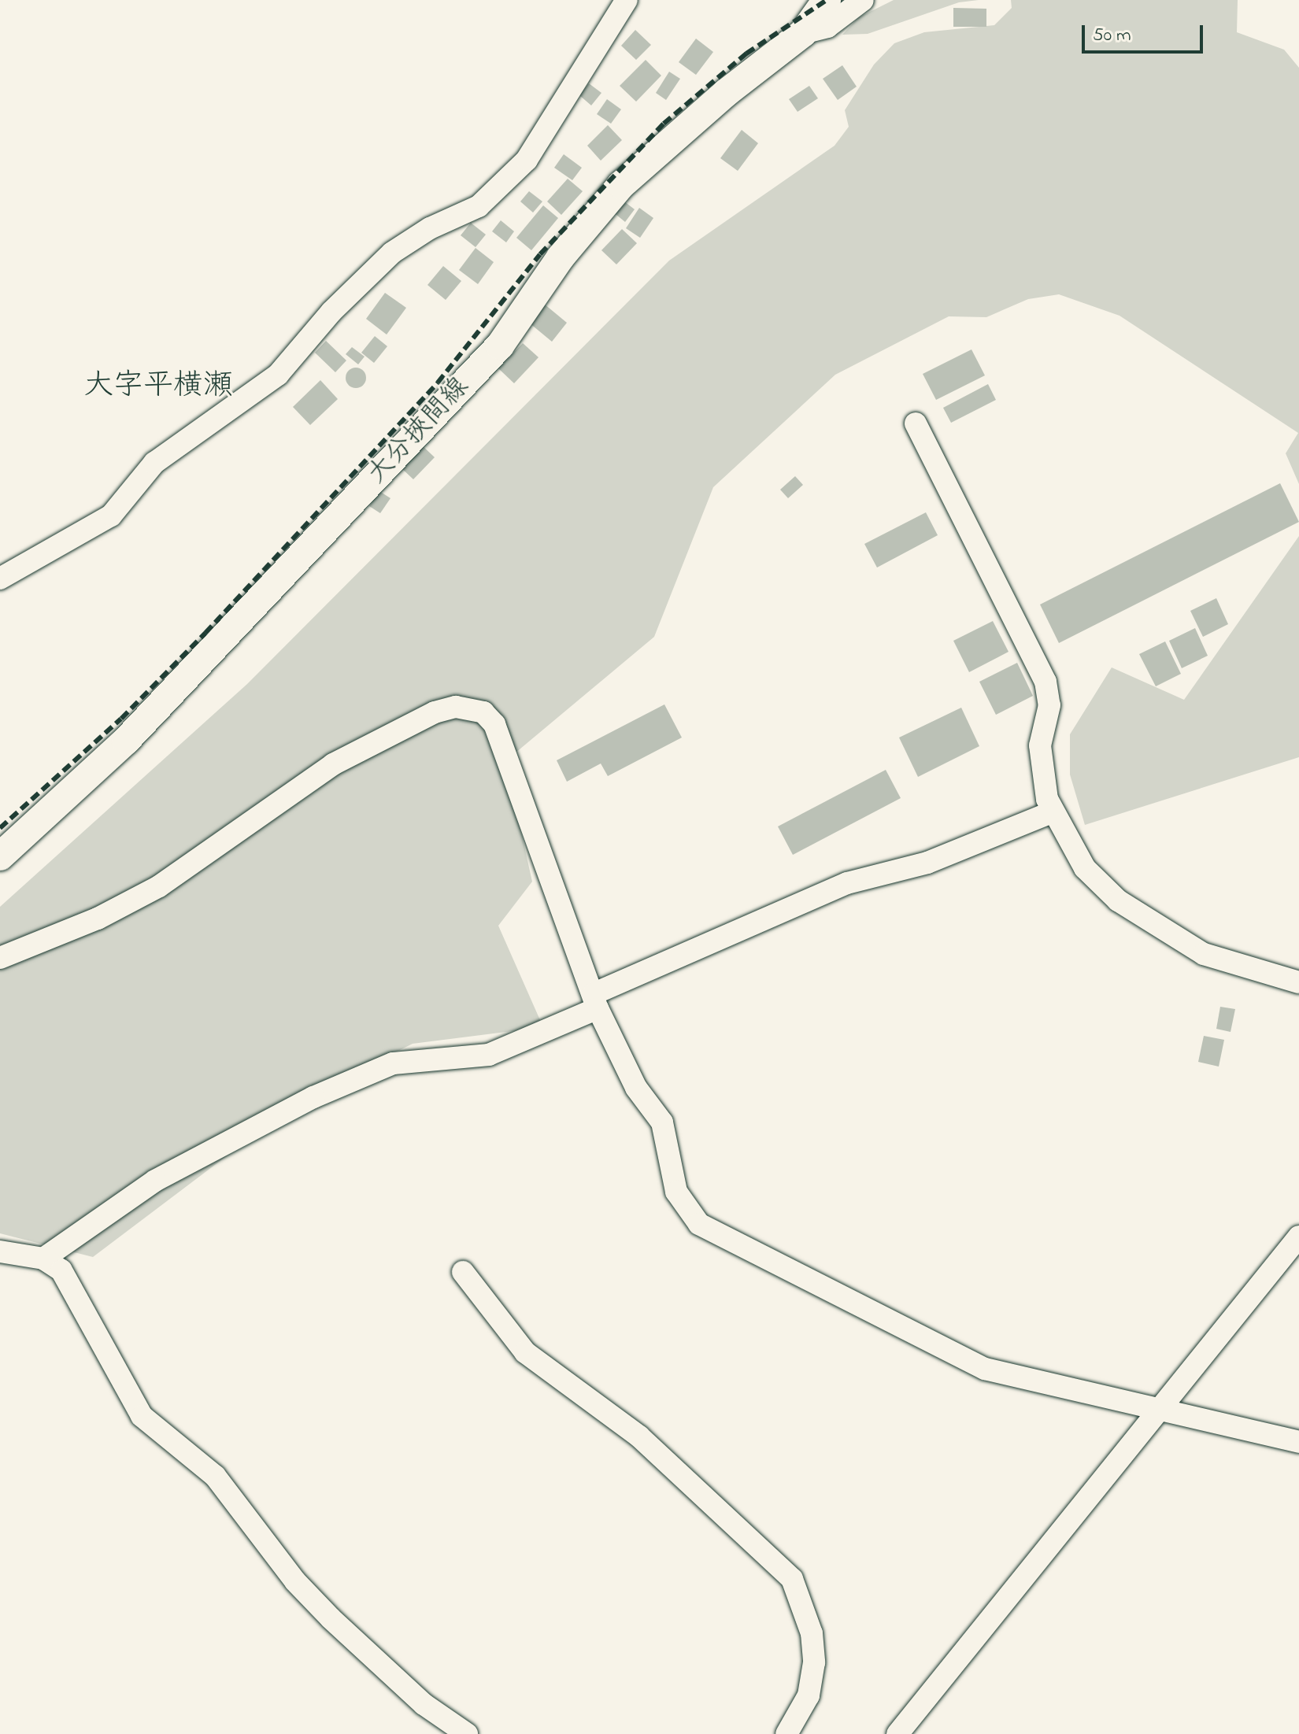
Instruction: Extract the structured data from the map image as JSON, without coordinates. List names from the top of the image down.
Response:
{
  "streets": {
    "main road": ["大分挾間線"]
  },
  "districts": ["大字平横瀬"],
  "scale_bar": "50 m"
}
